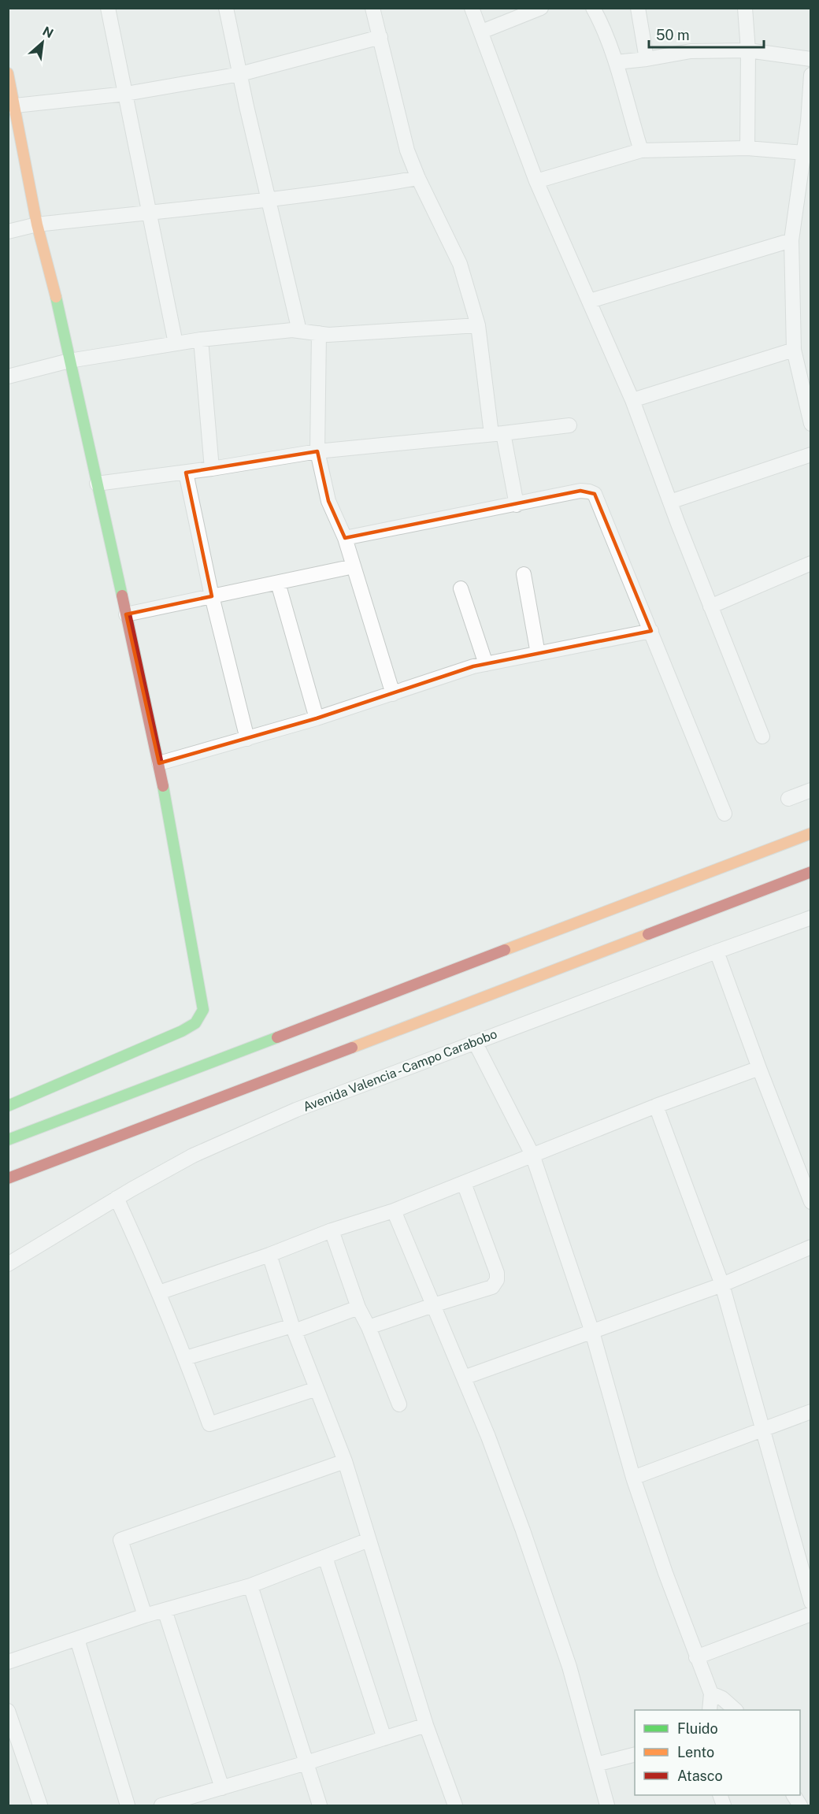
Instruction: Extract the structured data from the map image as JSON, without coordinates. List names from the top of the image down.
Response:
{
  "streets": {
    "street": ["Avenida Valencia - Campo Carabobo"]
  },
  "legend": ["Fluido", "Lento", "Atasco"],
  "scale_bar": "50 m",
  "north": "top right"
}
